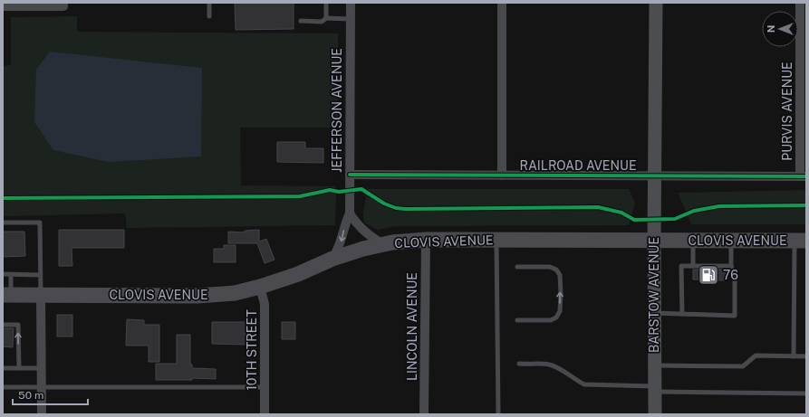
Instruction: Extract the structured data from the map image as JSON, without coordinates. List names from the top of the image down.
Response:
{
  "streets": {
    "main road": ["CLOVIS AVENUE", "BARSTOW AVENUE"],
    "street": [
      "JEFFERSON AVENUE",
      "PURVIS AVENUE",
      "RAILROAD AVENUE",
      "LINCOLN AVENUE",
      "10TH STREET"
    ]
  },
  "crossings": [
    ["JEFFERSON AVENUE", "RAILROAD AVENUE"],
    ["JEFFERSON AVENUE", "CLOVIS AVENUE"],
    ["PURVIS AVENUE", "RAILROAD AVENUE"],
    ["RAILROAD AVENUE", "BARSTOW AVENUE"],
    ["CLOVIS AVENUE", "BARSTOW AVENUE"],
    ["CLOVIS AVENUE", "LINCOLN AVENUE"],
    ["CLOVIS AVENUE", "10TH STREET"]
  ],
  "places": {
    "fuel station": ["76"]
  },
  "scale_bar": "50 m",
  "north": "left"
}
